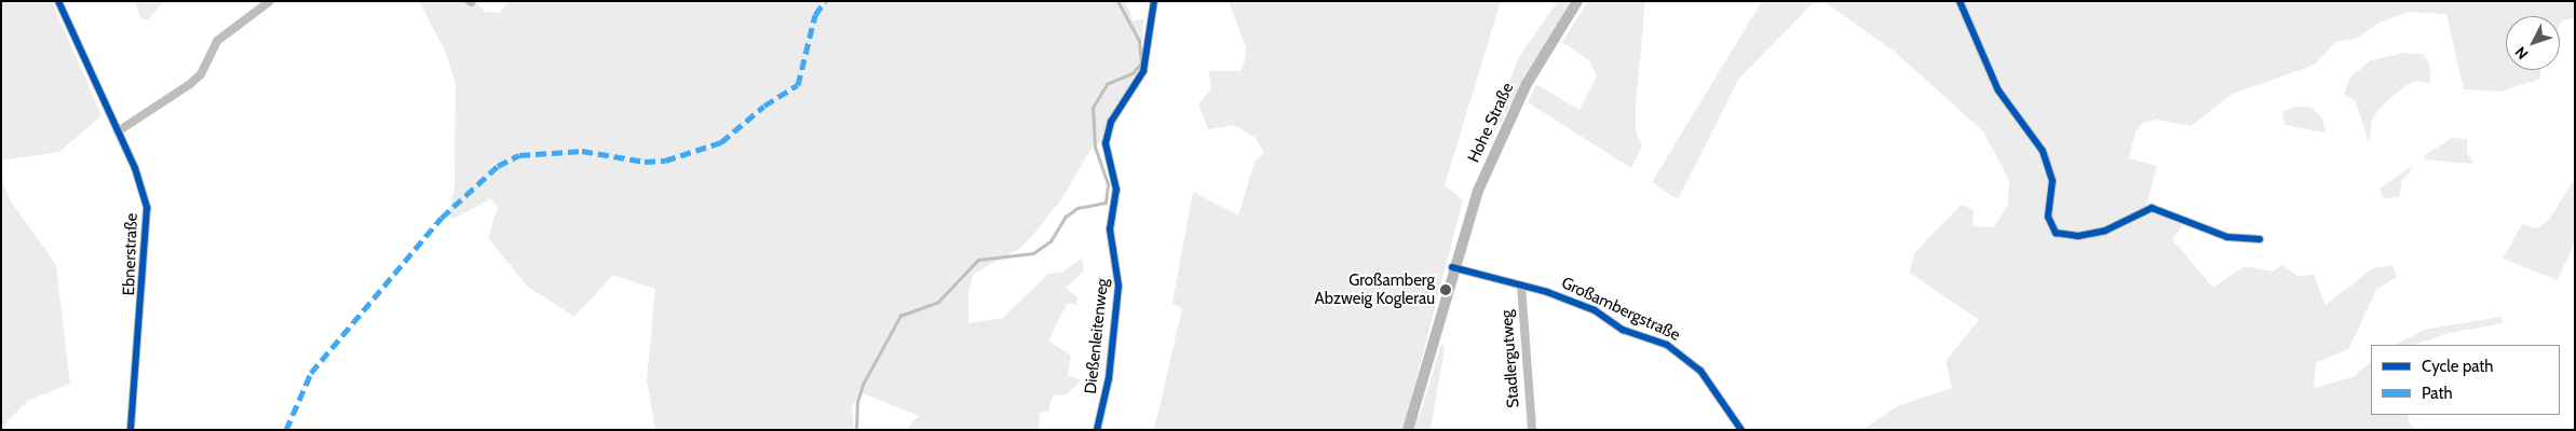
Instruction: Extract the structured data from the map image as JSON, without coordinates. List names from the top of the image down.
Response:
{
  "streets": {
    "main road": ["Hohe Straße"],
    "street": [
      "Ebnerstraße",
      "Großambergstraße",
      "Dießenleitenweg",
      "Stadlergutweg"
    ]
  },
  "crossings": [
    ["Hohe Straße", "Großambergstraße"],
    ["Großambergstraße", "Stadlergutweg"]
  ],
  "places": ["Großamberg Abzweig Koglerau"],
  "legend": ["Cycle path", "Path"],
  "north": "bottom left"
}
